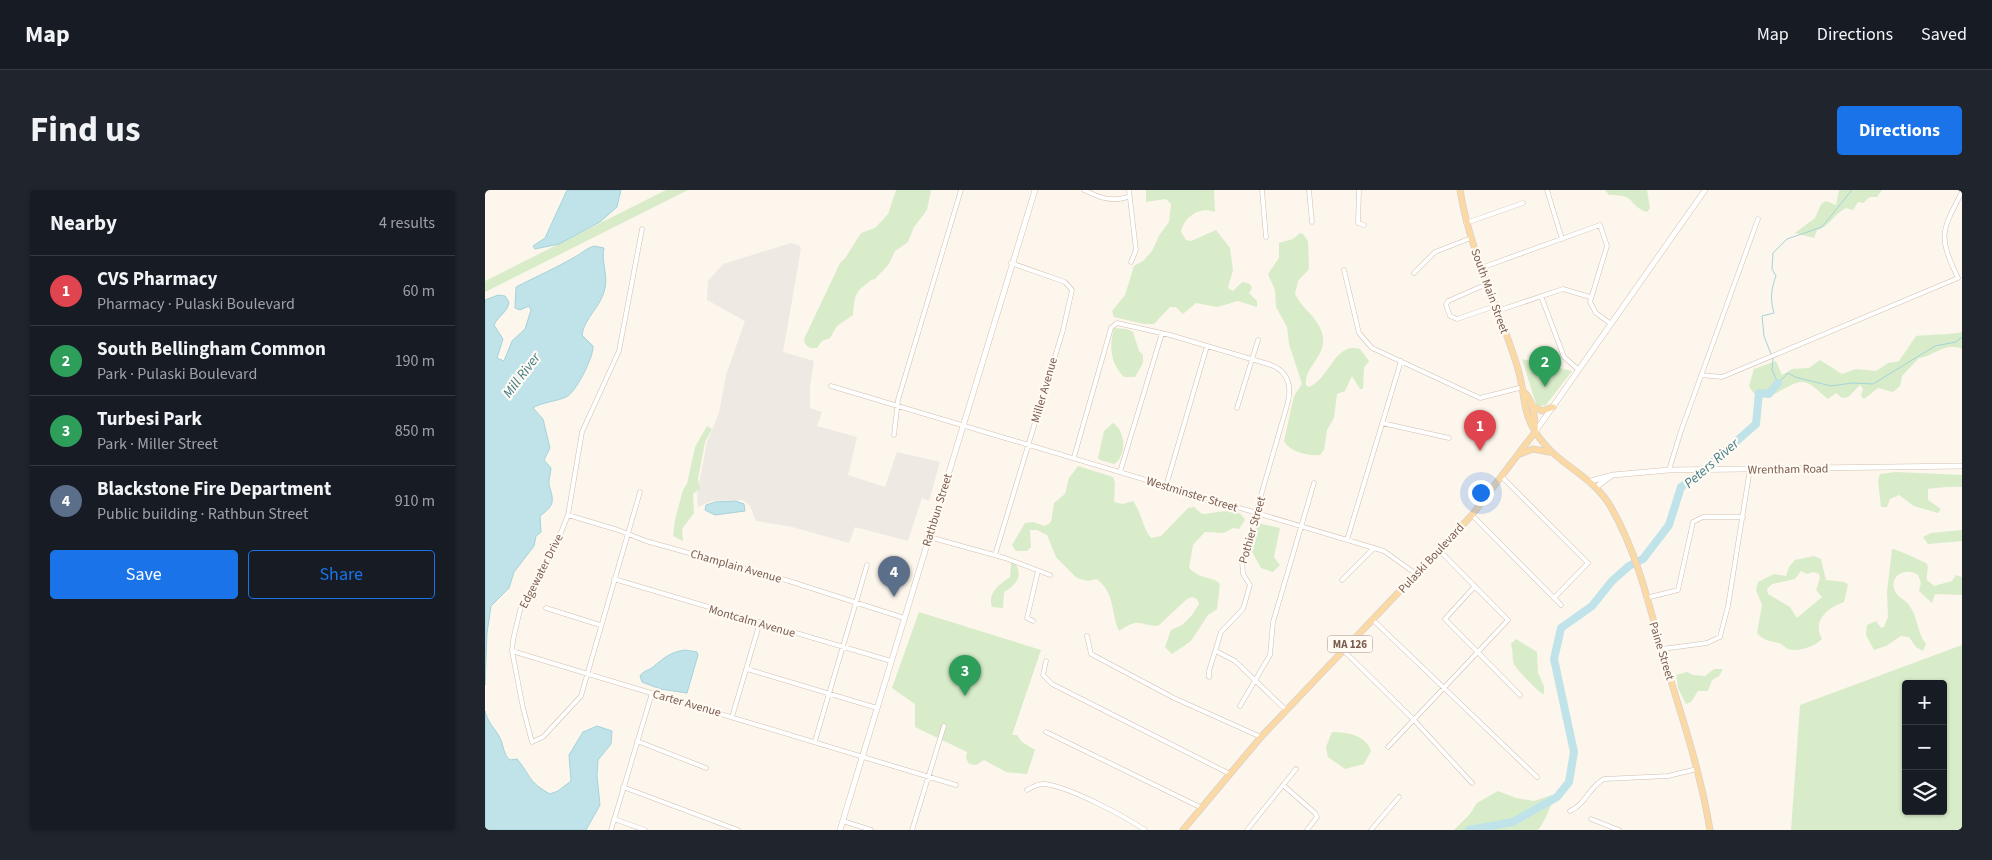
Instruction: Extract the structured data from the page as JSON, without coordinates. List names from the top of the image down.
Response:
{
  "streets": {
    "main road": [
      "South Main Street",
      "Wrentham Road",
      "Rathbun Street",
      "Pulaski Boulevard",
      "MA 126",
      "Paine Street"
    ],
    "street": [
      "Miller Avenue",
      "Westminster Street",
      "Pothier Street",
      "Champlain Avenue",
      "Edgewater Drive",
      "Montcalm Avenue",
      "Carter Avenue"
    ]
  },
  "crossings": [
    ["South Main Street", "Pulaski Boulevard"],
    ["South Main Street", "Paine Street"],
    ["Miller Avenue", "Westminster Street"],
    ["Miller Avenue", "Rathbun Street"],
    ["Wrentham Road", "Paine Street"],
    ["Westminster Street", "Rathbun Street"],
    ["Westminster Street", "Pothier Street"],
    ["Westminster Street", "Pulaski Boulevard"],
    ["Rathbun Street", "Champlain Avenue"],
    ["Rathbun Street", "Montcalm Avenue"],
    ["Rathbun Street", "Carter Avenue"],
    ["Pulaski Boulevard", "Paine Street"],
    ["Champlain Avenue", "Edgewater Drive"],
    ["Edgewater Drive", "Carter Avenue"]
  ],
  "water": ["Mill River", "Peters River"],
  "page": {
    "header": "Map",
    "nav": ["Map", "Directions", "Saved"],
    "title": "Find us",
    "buttons": [
      "Directions",
      ["Save", "Share"]
    ],
    "heading": ["Nearby", "4 results"],
    "list": [
      {
        "mark": "1",
        "name": "CVS Pharmacy",
        "note": "Pharmacy · Pulaski Boulevard",
        "value": "60 m"
      },
      {
        "mark": "2",
        "name": "South Bellingham Common",
        "note": "Park · Pulaski Boulevard",
        "value": "190 m"
      },
      {
        "mark": "3",
        "name": "Turbesi Park",
        "note": "Park · Miller Street",
        "value": "850 m"
      },
      {
        "mark": "4",
        "name": "Blackstone Fire Department",
        "note": "Public building · Rathbun Street",
        "value": "910 m"
      }
    ],
    "pins": [
      "2",
      "1",
      "4",
      "3"
    ],
    "map_buttons": ["+", "−"]
  }
}
